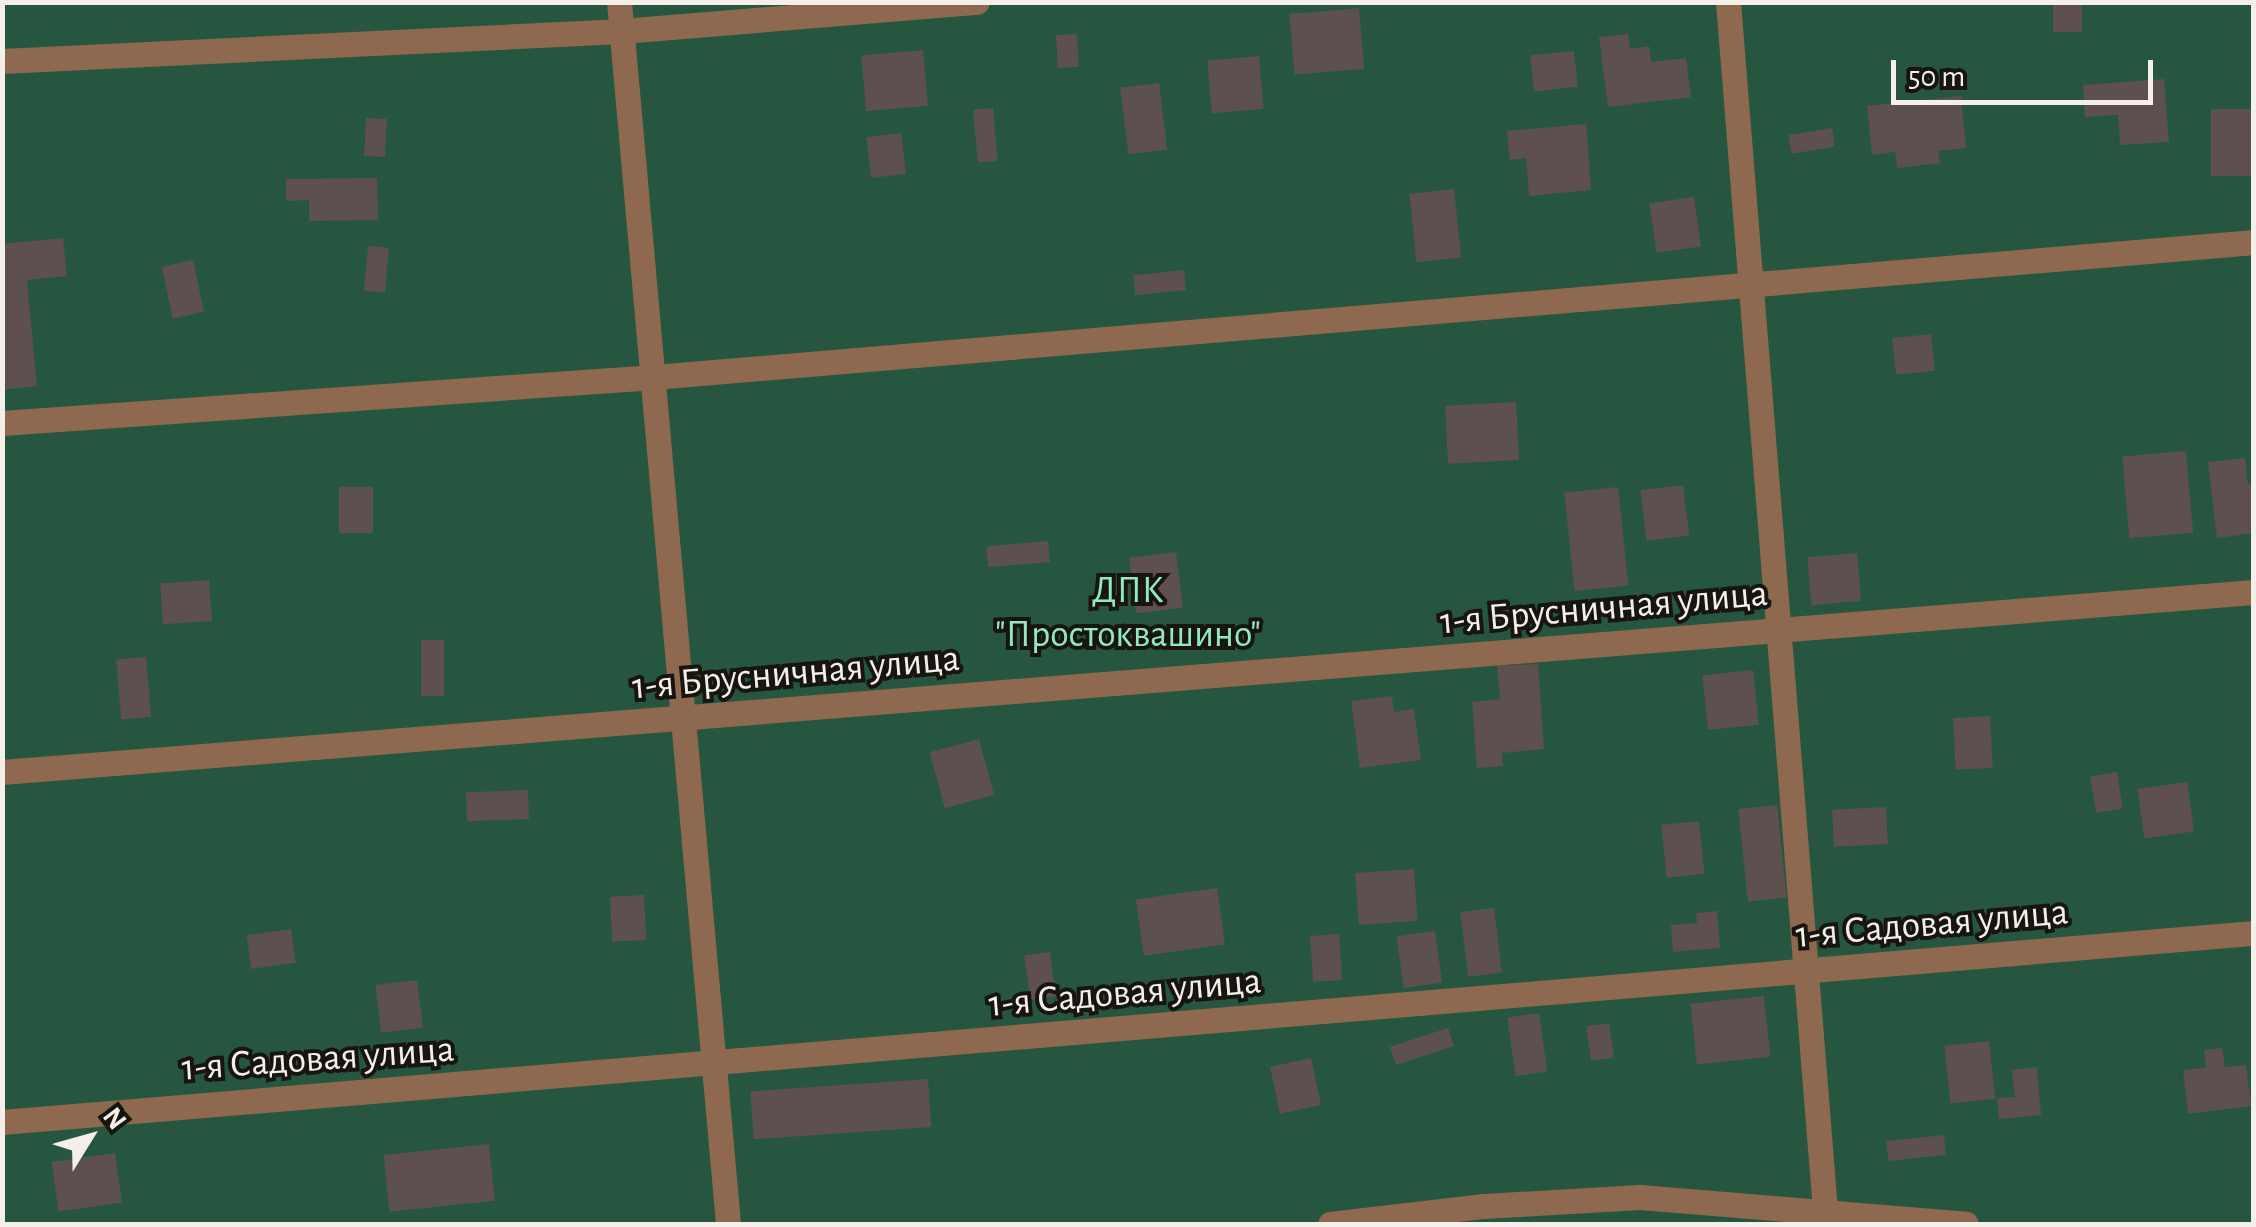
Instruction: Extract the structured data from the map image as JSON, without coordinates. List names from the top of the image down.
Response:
{
  "streets": {
    "street": ["1-я Брусничная улица", "1-я Садовая улица"]
  },
  "parks": ["ДПК \"Простоквашино\""],
  "scale_bar": "50 m",
  "north": "top right"
}
